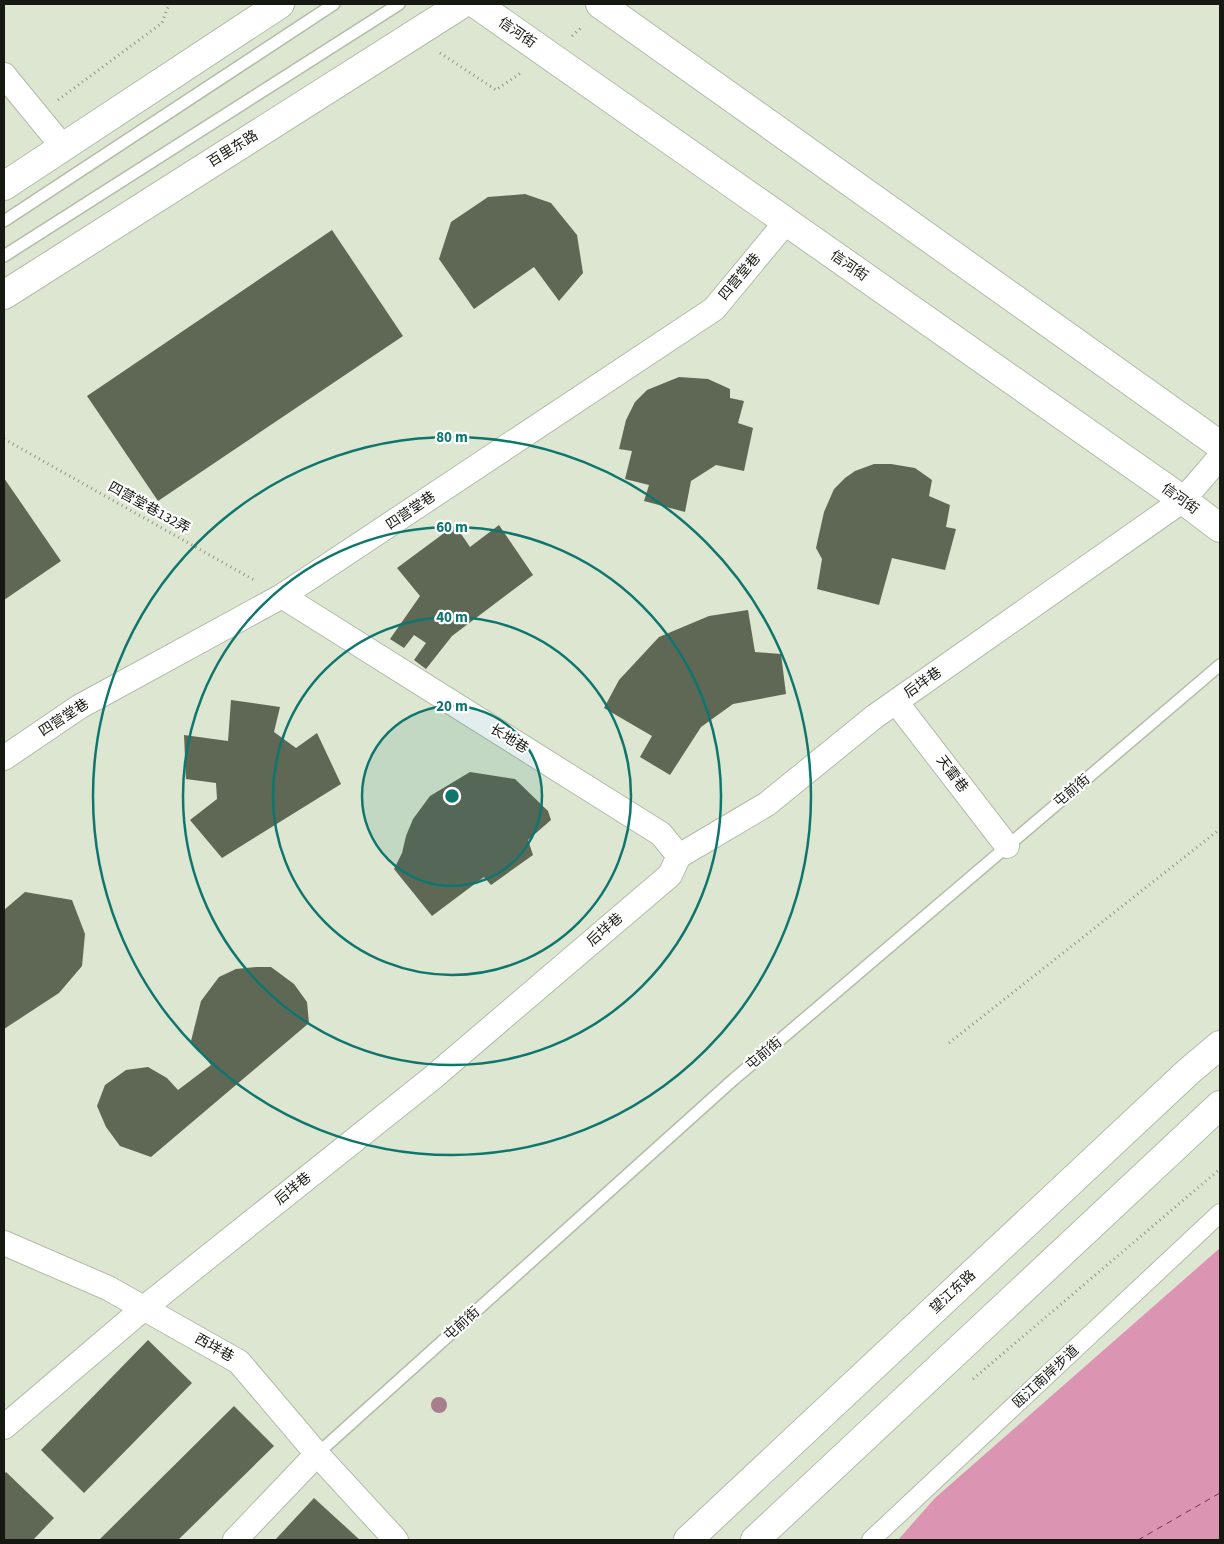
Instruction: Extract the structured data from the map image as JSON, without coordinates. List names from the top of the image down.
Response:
{
  "streets": {
    "main road": ["信河街", "百里东路", "望江东路"],
    "street": [
      "四营堂巷",
      "后垟巷",
      "长地巷",
      "天雷巷",
      "西垟巷",
      "瓯江南岸步道"
    ],
    "lane": ["屯前街"],
    "path": ["四营堂巷132弄"]
  },
  "crossings": [
    ["信河街", "四营堂巷"],
    ["信河街", "后垟巷"],
    ["四营堂巷", "四营堂巷132弄"],
    ["四营堂巷", "长地巷"],
    ["四营堂巷132弄", "长地巷"],
    ["后垟巷", "长地巷"],
    ["后垟巷", "天雷巷"],
    ["后垟巷", "西垟巷"],
    ["天雷巷", "屯前街"],
    ["屯前街", "西垟巷"]
  ],
  "rings": [
    "80 m",
    "60 m",
    "40 m",
    "20 m"
  ]
}
